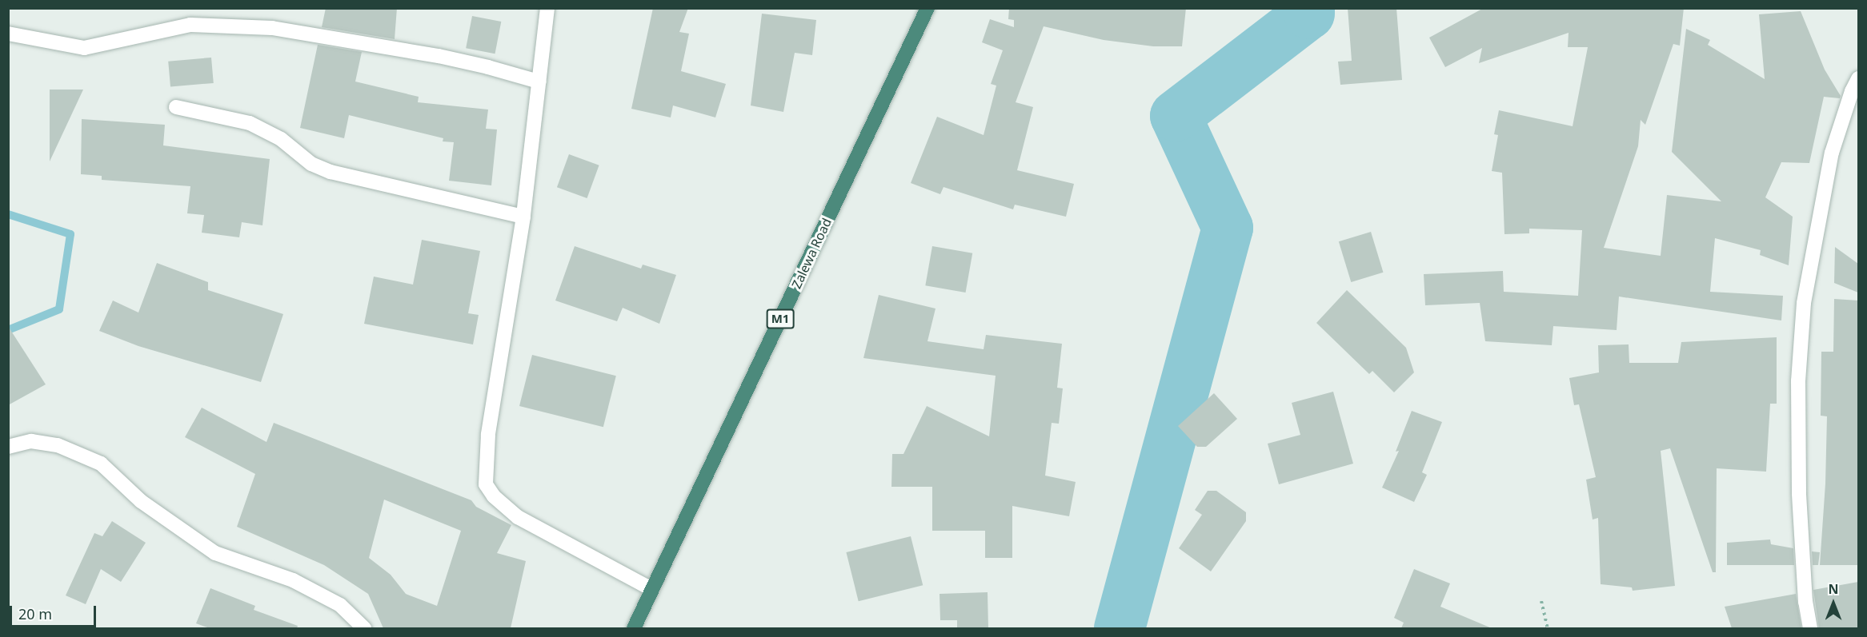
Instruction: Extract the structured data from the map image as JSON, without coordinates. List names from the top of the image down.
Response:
{
  "streets": {
    "highway": ["Zalewa Road", "M1"]
  },
  "scale_bar": "20 m",
  "north": "top"
}
